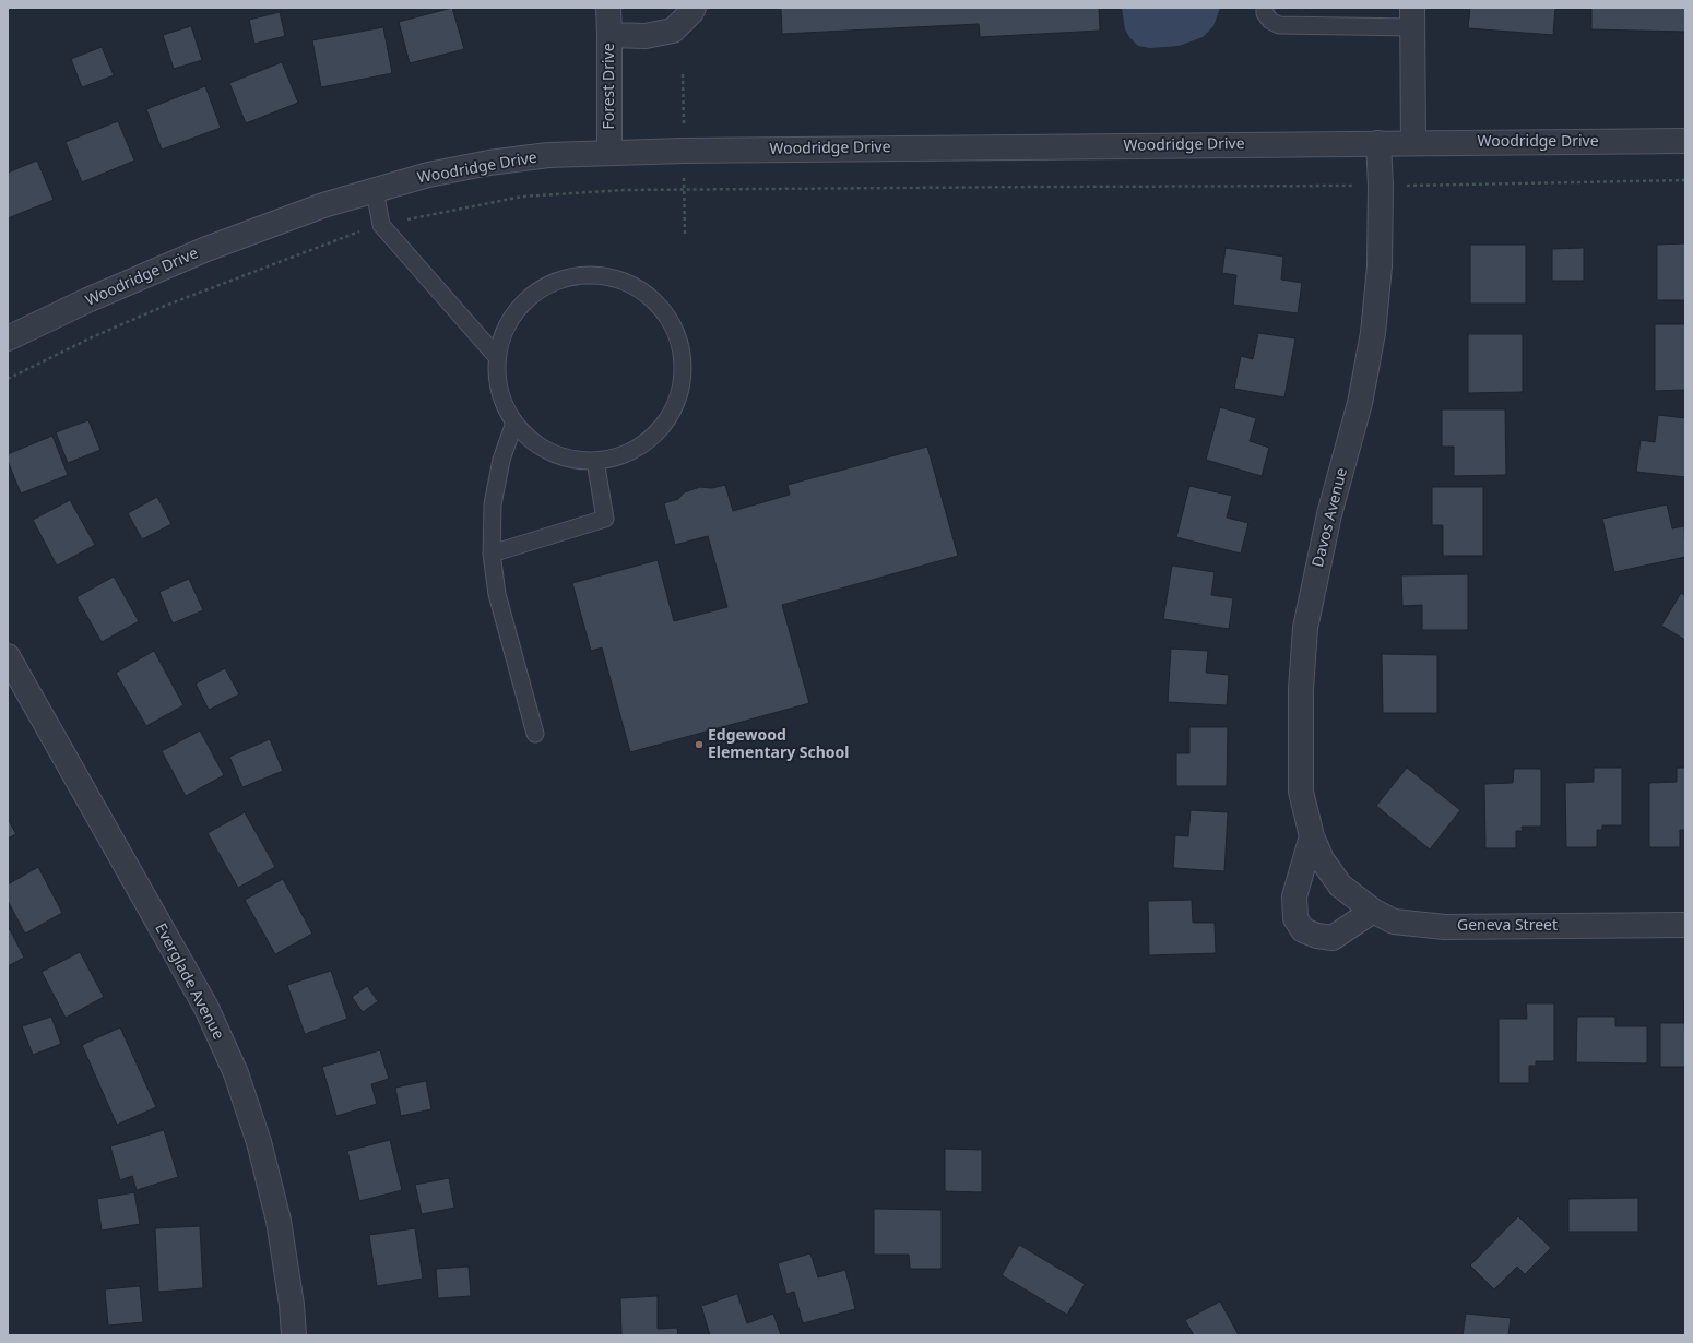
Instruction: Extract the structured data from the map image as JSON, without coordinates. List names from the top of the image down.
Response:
{
  "streets": {
    "street": [
      "Forest Drive",
      "Woodridge Drive",
      "Davos Avenue",
      "Geneva Street",
      "Everglade Avenue"
    ]
  },
  "crossings": [
    ["Forest Drive", "Woodridge Drive"],
    ["Woodridge Drive", "Davos Avenue"],
    ["Davos Avenue", "Geneva Street"]
  ],
  "places": ["Edgewood Elementary School"]
}
